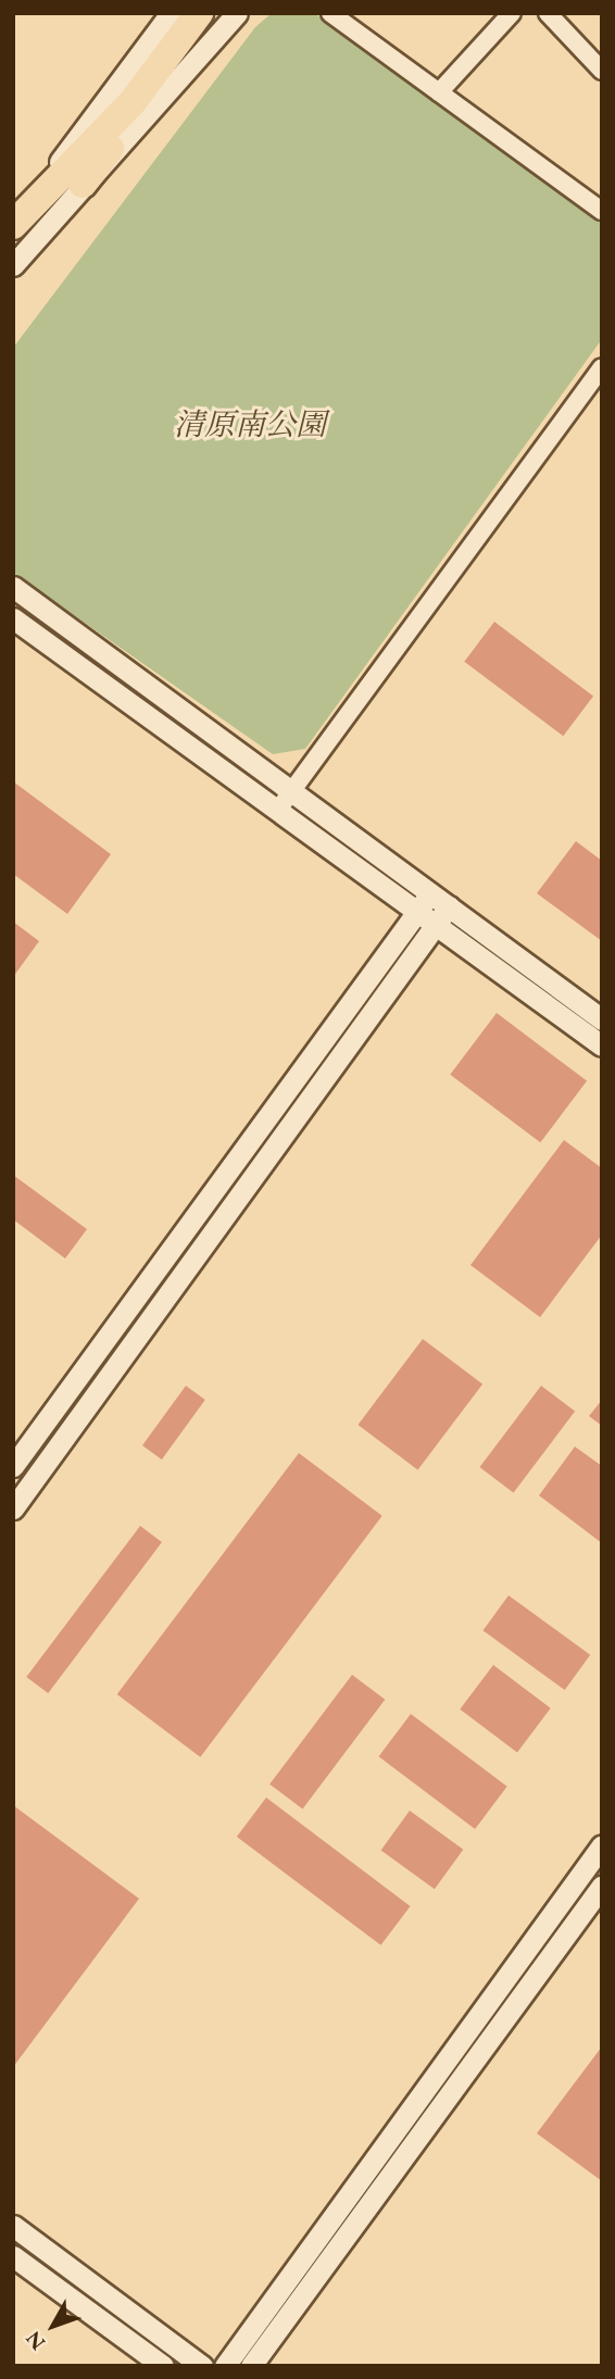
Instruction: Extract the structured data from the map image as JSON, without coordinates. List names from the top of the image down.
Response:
{
  "parks": ["清原南公園"],
  "north": "bottom left"
}
